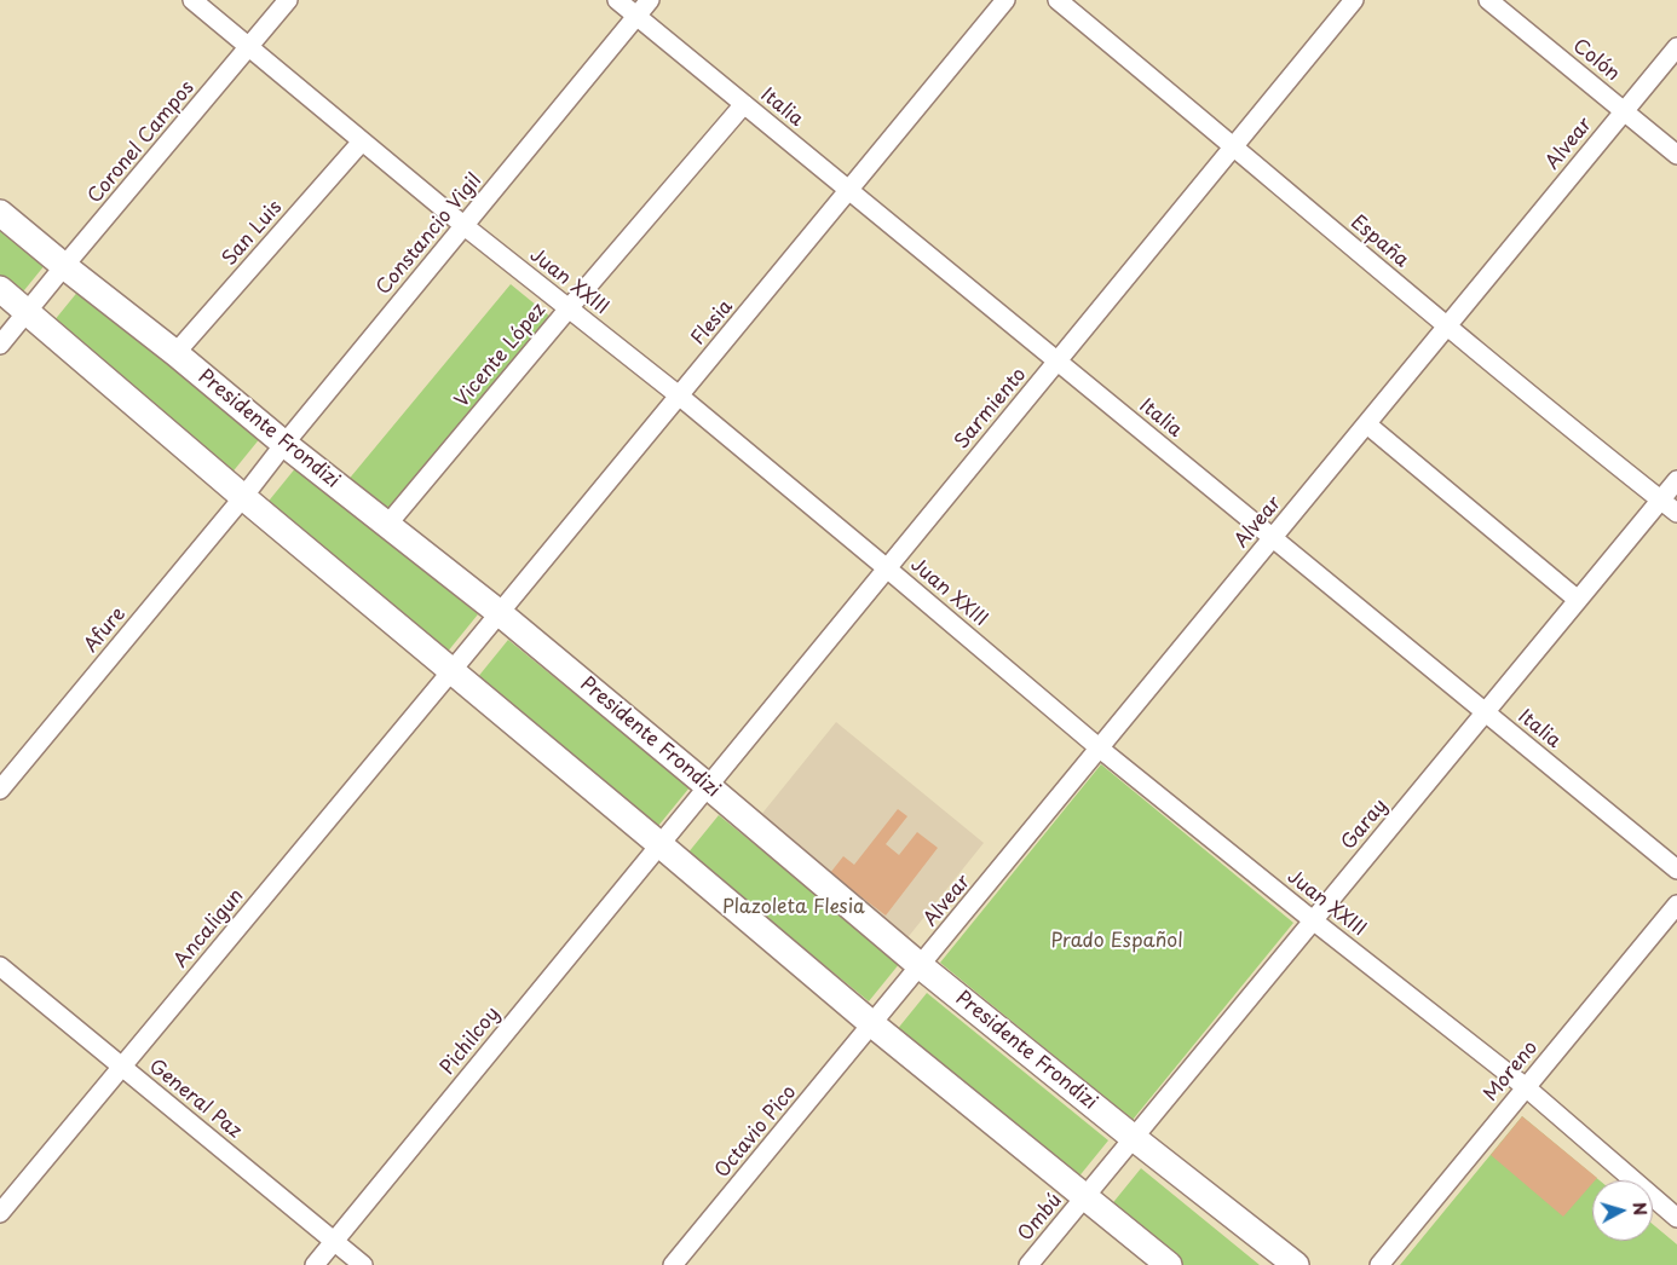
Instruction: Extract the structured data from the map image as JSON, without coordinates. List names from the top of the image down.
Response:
{
  "streets": {
    "main road": ["Presidente Frondizi"],
    "street": [
      "Colón",
      "Italia",
      "Coronel Campos",
      "Alvear",
      "San Luis",
      "Constancio Vigil",
      "España",
      "Juan XXIII",
      "Flesia",
      "Vicente López",
      "Sarmiento",
      "Afure",
      "Garay",
      "Ancaligun",
      "Pichilcoy",
      "Moreno",
      "General Paz",
      "Octavio Pico",
      "Ombú"
    ]
  },
  "crossings": [
    ["Colón", "Alvear"],
    ["Italia", "Alvear"],
    ["Italia", "Constancio Vigil"],
    ["Italia", "Flesia"],
    ["Italia", "Vicente López"],
    ["Italia", "Sarmiento"],
    ["Italia", "Garay"],
    ["Coronel Campos", "Juan XXIII"],
    ["Coronel Campos", "Presidente Frondizi"],
    ["Alvear", "España"],
    ["Alvear", "Juan XXIII"],
    ["Alvear", "Presidente Frondizi"],
    ["Alvear", "Octavio Pico"],
    ["San Luis", "Juan XXIII"],
    ["San Luis", "Presidente Frondizi"],
    ["Constancio Vigil", "Juan XXIII"],
    ["Constancio Vigil", "Presidente Frondizi"],
    ["Constancio Vigil", "Afure"],
    ["España", "Sarmiento"],
    ["España", "Garay"],
    ["Juan XXIII", "Flesia"],
    ["Juan XXIII", "Vicente López"],
    ["Juan XXIII", "Sarmiento"],
    ["Juan XXIII", "Garay"],
    ["Juan XXIII", "Moreno"],
    ["Flesia", "Presidente Frondizi"],
    ["Flesia", "Ancaligun"],
    ["Vicente López", "Presidente Frondizi"],
    ["Sarmiento", "Presidente Frondizi"],
    ["Sarmiento", "Pichilcoy"],
    ["Presidente Frondizi", "Garay"],
    ["Garay", "Ombú"],
    ["Ancaligun", "General Paz"],
    ["Pichilcoy", "General Paz"]
  ],
  "parks": ["Plazoleta Flesia", "Prado Español"],
  "north": "right"
}
